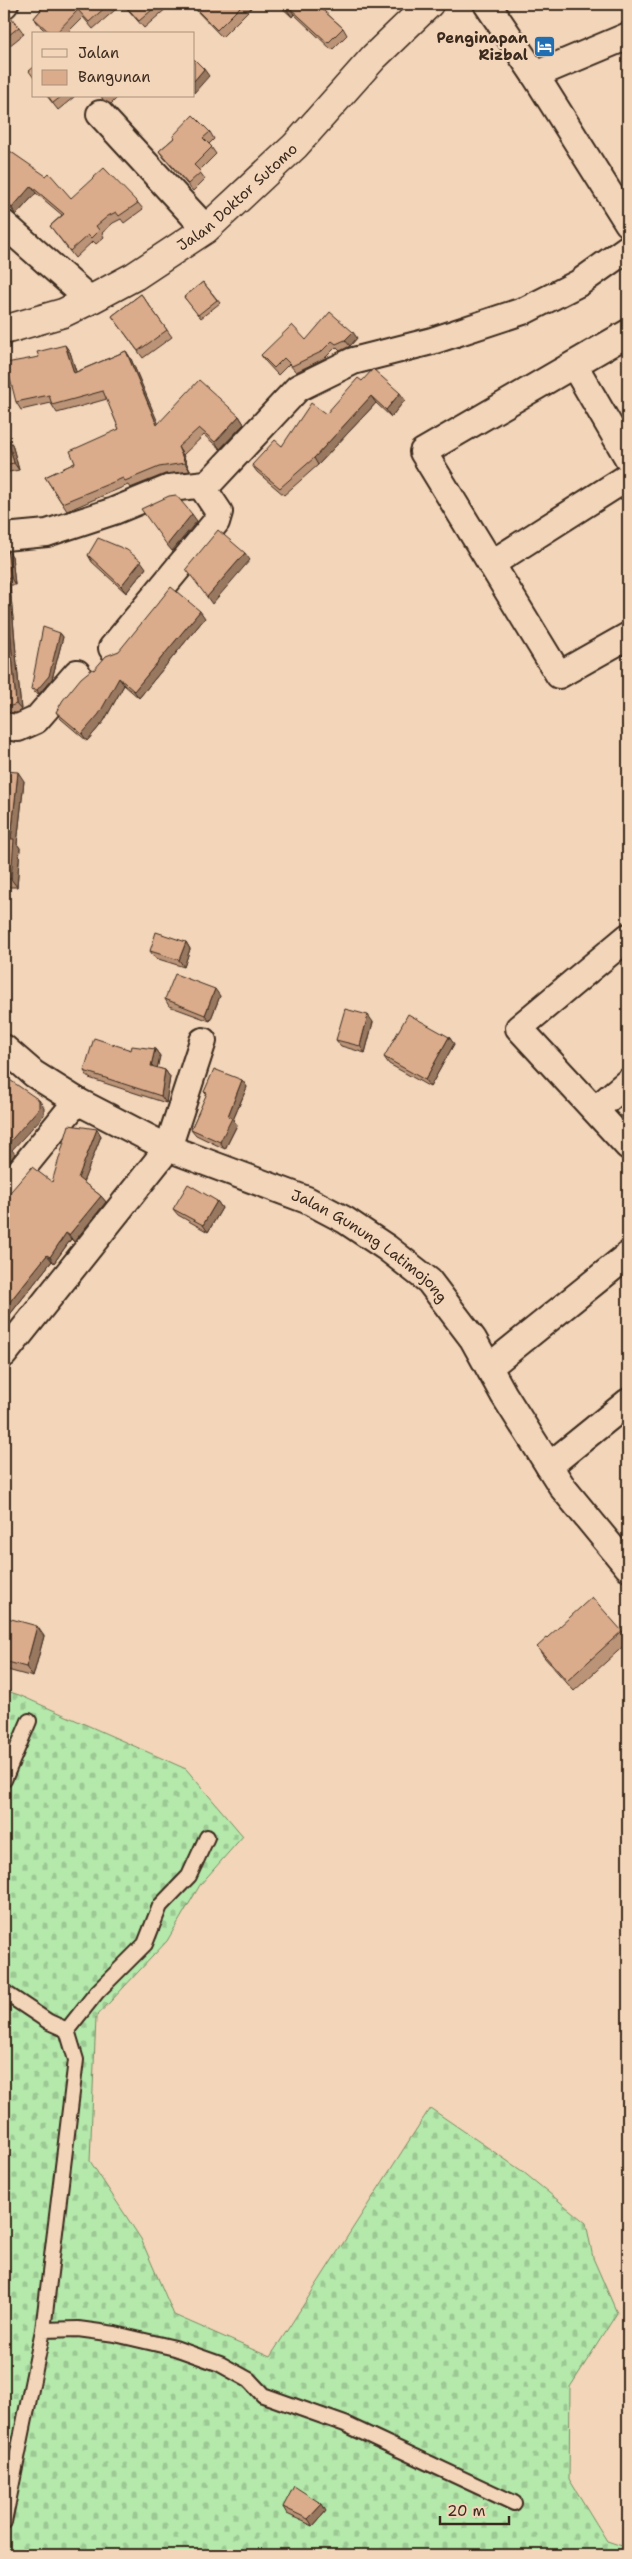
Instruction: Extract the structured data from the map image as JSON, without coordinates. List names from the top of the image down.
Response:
{
  "streets": {
    "street": ["Jalan Doktor Sutomo", "Jalan Gunung Latimojong"]
  },
  "places": {
    "hotel": ["Penginapan Rizbal"]
  },
  "legend": ["Jalan", "Bangunan"],
  "scale_bar": "20 m"
}
